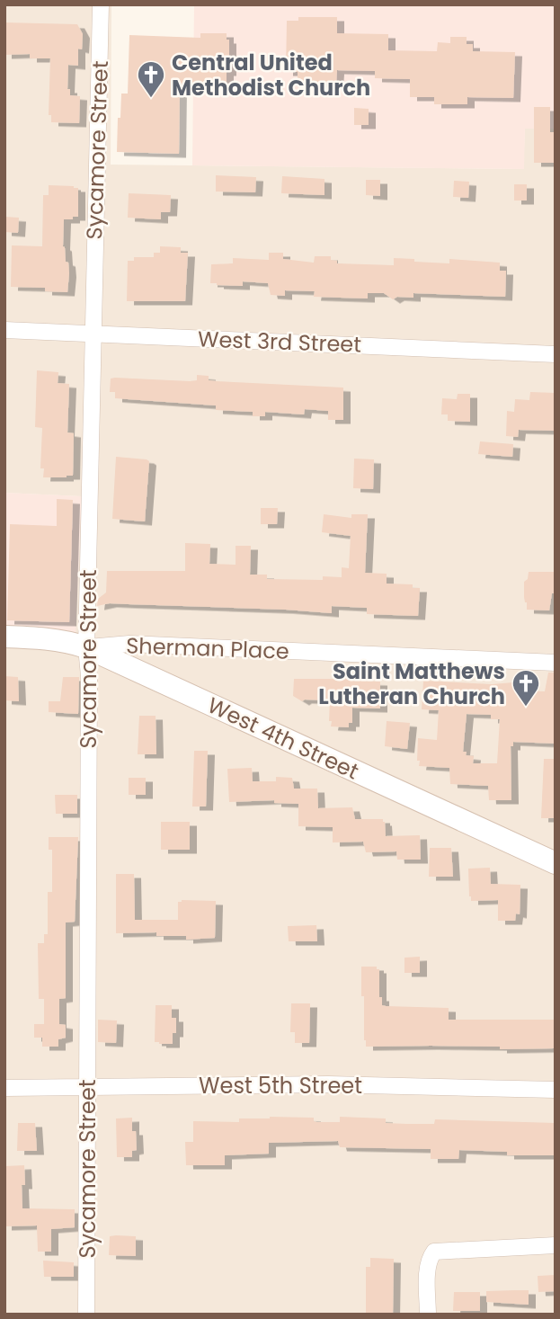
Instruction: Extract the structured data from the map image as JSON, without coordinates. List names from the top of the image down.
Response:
{
  "streets": {
    "main road": ["West 4th Street"],
    "street": [
      "Sycamore Street",
      "West 3rd Street",
      "Sherman Place",
      "West 5th Street"
    ]
  },
  "crossings": [
    ["Sycamore Street", "West 3rd Street"],
    ["Sycamore Street", "Sherman Place"],
    ["Sycamore Street", "West 4th Street"],
    ["Sycamore Street", "West 5th Street"],
    ["Sherman Place", "West 4th Street"]
  ],
  "places": {
    "church": ["Central United Methodist Church", "Saint Matthews Lutheran Church"]
  }
}
